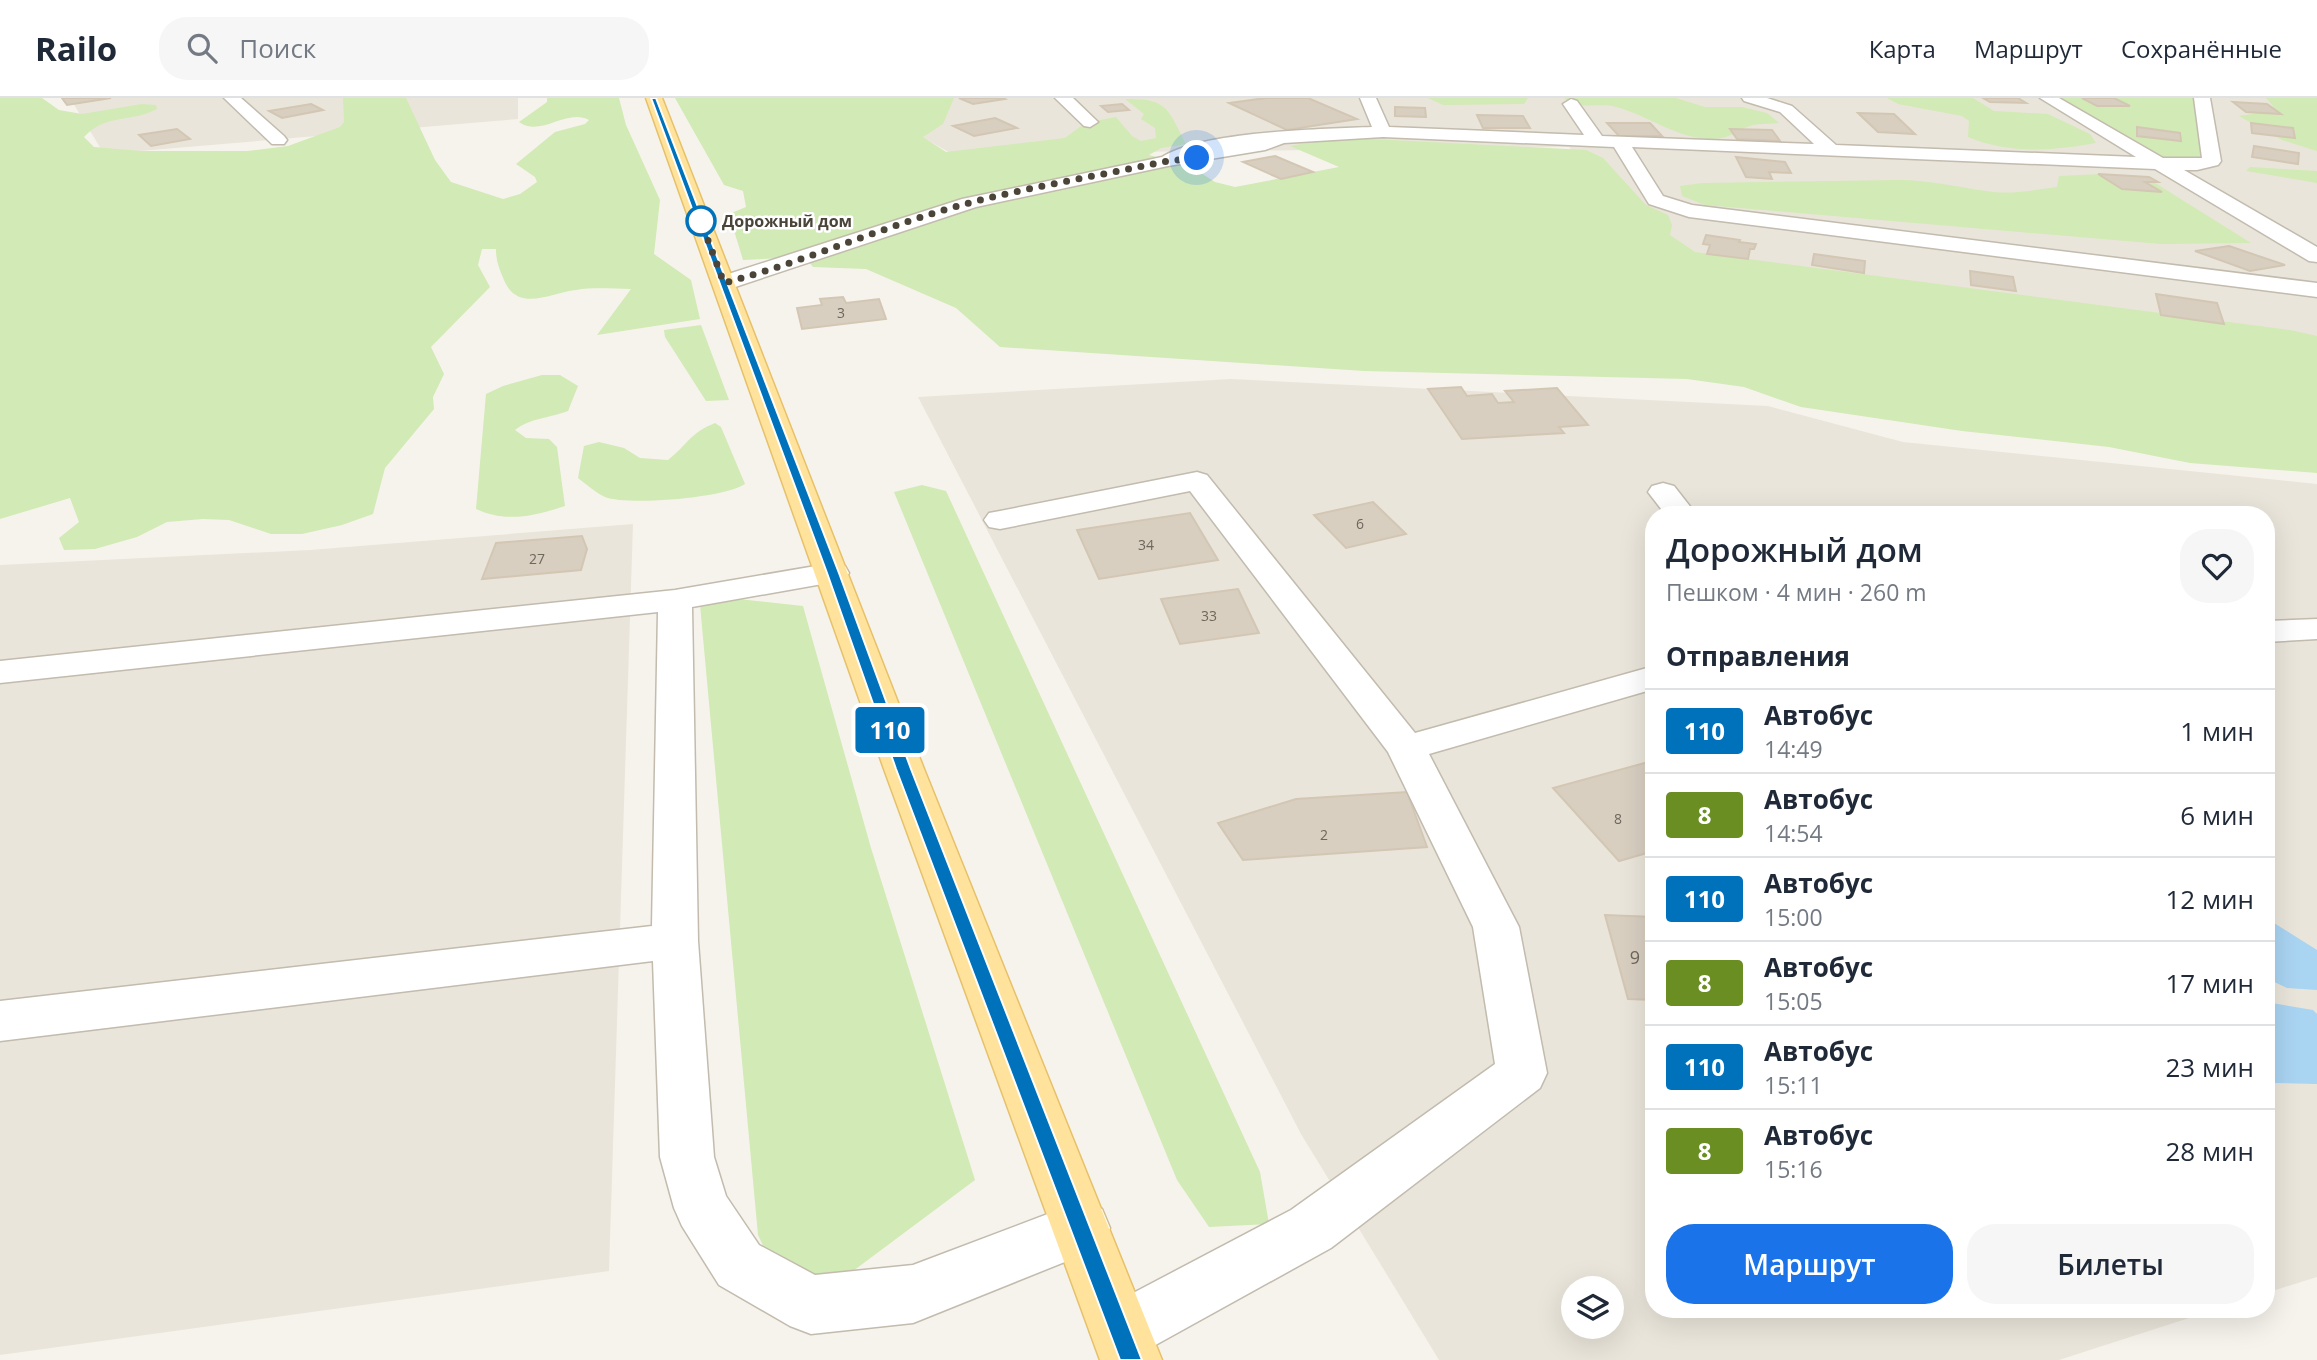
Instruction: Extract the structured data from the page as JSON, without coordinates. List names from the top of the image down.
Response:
{
  "places": ["Дорожный дом"],
  "lines": ["bus line 110"],
  "house_numbers": [
    "3",
    "6",
    "34",
    "27",
    "33",
    "8",
    "2",
    "9"
  ],
  "page": {
    "header": "Railo",
    "search": "Поиск",
    "nav": ["Карта", "Маршрут", "Сохранённые"],
    "on_map": "110",
    "heading": [
      ["Дорожный дом", "Пешком · 4 мин · 260 m"],
      "Отправления"
    ],
    "list": [
      {
        "mark": "110",
        "name": "Автобус",
        "note": "14:49",
        "value": "1 мин"
      },
      {
        "mark": "8",
        "name": "Автобус",
        "note": "14:54",
        "value": "6 мин"
      },
      {
        "mark": "110",
        "name": "Автобус",
        "note": "15:00",
        "value": "12 мин"
      },
      {
        "mark": "8",
        "name": "Автобус",
        "note": "15:05",
        "value": "17 мин"
      },
      {
        "mark": "110",
        "name": "Автобус",
        "note": "15:11",
        "value": "23 мин"
      },
      {
        "mark": "8",
        "name": "Автобус",
        "note": "15:16",
        "value": "28 мин"
      }
    ],
    "buttons": ["Маршрут", "Билеты"]
  }
}
